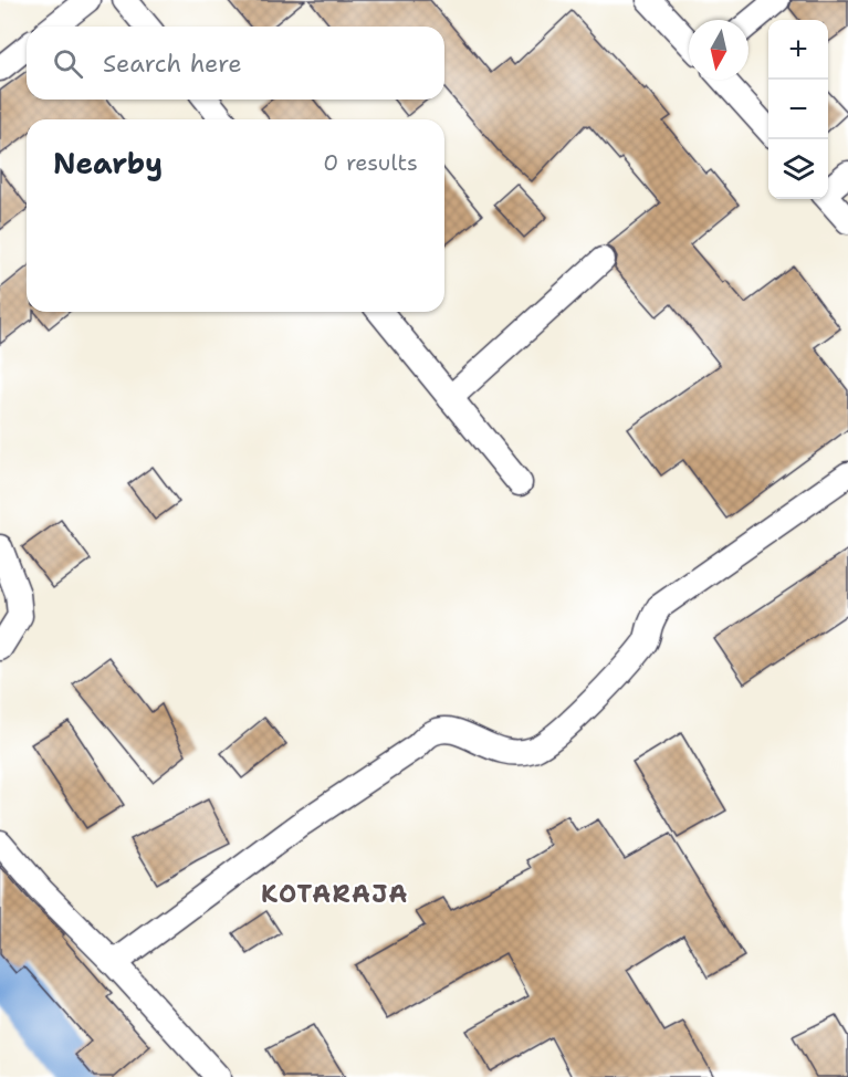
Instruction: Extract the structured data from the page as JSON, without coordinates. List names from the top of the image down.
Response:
{
  "districts": ["KOTARAJA"],
  "north": "bottom",
  "page": {
    "map_buttons": ["+", "−"],
    "search": "Search here",
    "heading": ["Nearby", "0 results"]
  }
}
